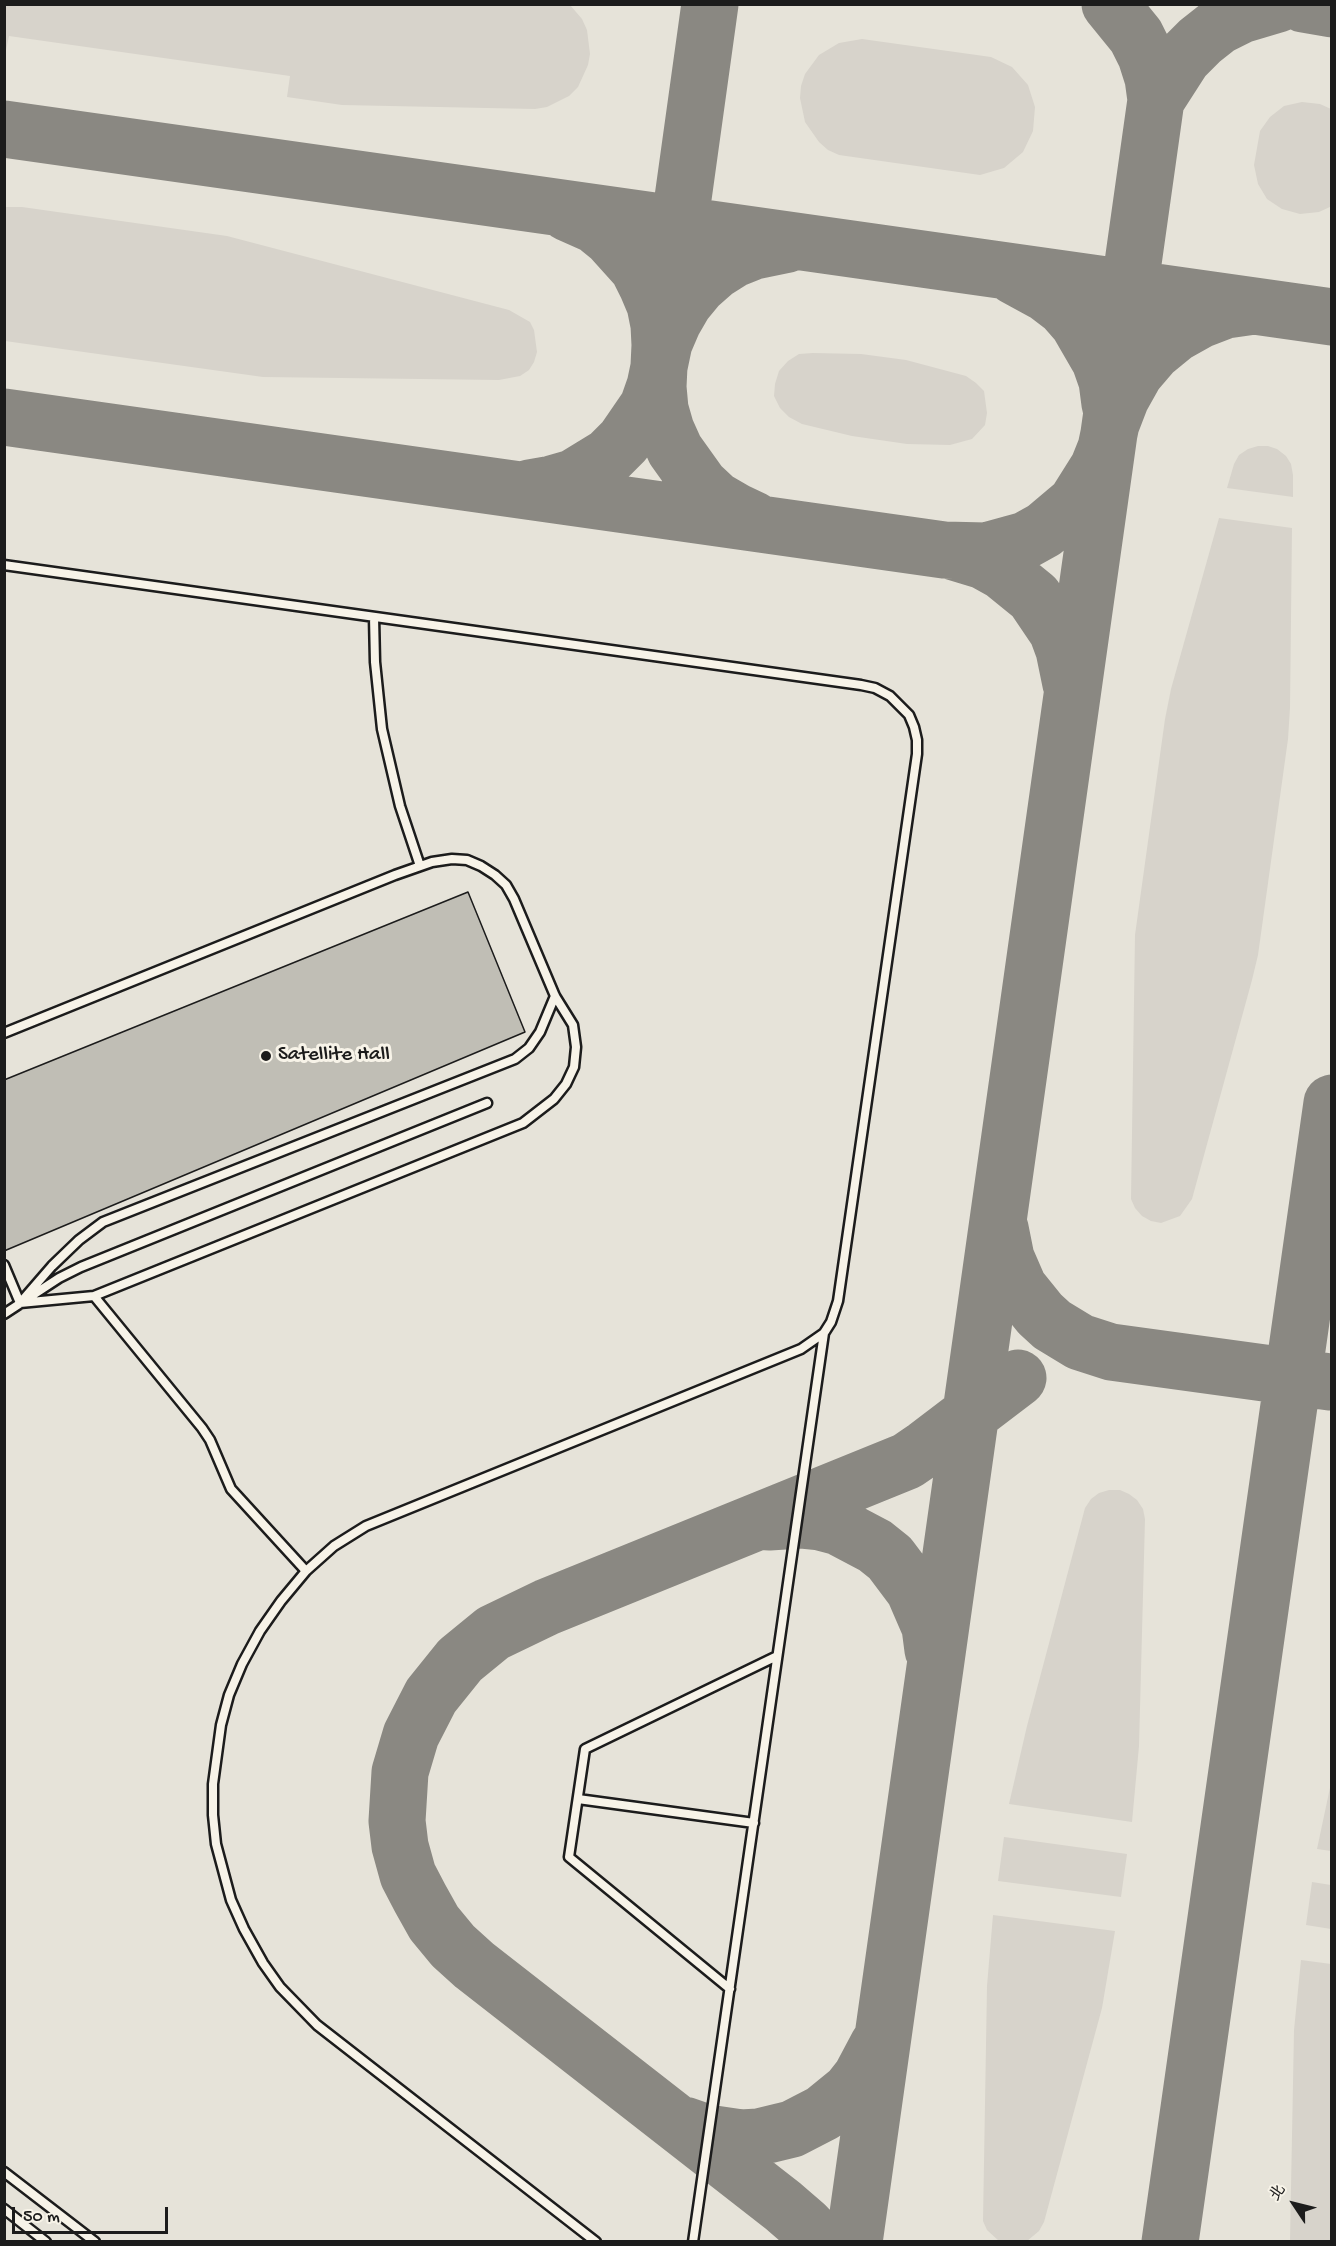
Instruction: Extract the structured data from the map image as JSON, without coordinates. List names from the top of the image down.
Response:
{
  "places": ["Satellite Hall"],
  "scale_bar": "50 m",
  "north": "top left"
}
